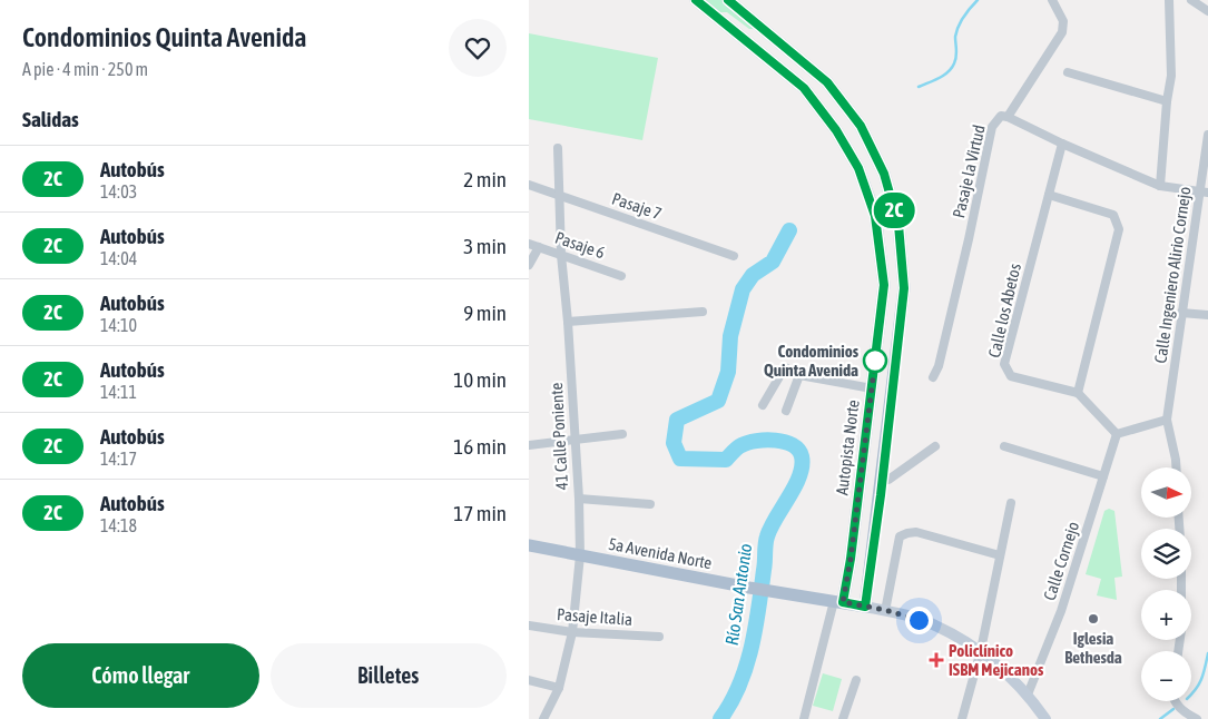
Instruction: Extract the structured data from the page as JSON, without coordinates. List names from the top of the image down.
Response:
{
  "streets": {
    "main road": ["Autopista Norte", "5a Avenida Norte"],
    "street": [
      "Pasaje la Virtud",
      "Pasaje 7",
      "Pasaje 6",
      "Calle Ingeniero Alirio Cornejo",
      "Calle los Abetos",
      "41 Calle Poniente",
      "Calle Cornejo",
      "Pasaje Italia"
    ]
  },
  "crossings": [
    ["Pasaje la Virtud", "Calle Ingeniero Alirio Cornejo"],
    ["Pasaje la Virtud", "Calle los Abetos"],
    ["Pasaje 7", "41 Calle Poniente"],
    ["Pasaje 6", "41 Calle Poniente"],
    ["41 Calle Poniente", "5a Avenida Norte"],
    ["41 Calle Poniente", "Pasaje Italia"],
    ["Autopista Norte", "5a Avenida Norte"],
    ["5a Avenida Norte", "Calle Cornejo"]
  ],
  "water": ["Río San Antonio"],
  "places": {
    "other": ["Condominios Quinta Avenida", "Iglesia Bethesda"],
    "health": ["Policlínico ISBM Mejicanos"]
  },
  "lines": ["bus line 2C"],
  "north": "right",
  "page": {
    "heading": [
      ["Condominios Quinta Avenida", "A pie · 4 min · 250 m"],
      "Salidas"
    ],
    "on_map": "2C",
    "list": [
      {
        "mark": "2C",
        "name": "Autobús",
        "note": "14:03",
        "value": "2 min"
      },
      {
        "mark": "2C",
        "name": "Autobús",
        "note": "14:04",
        "value": "3 min"
      },
      {
        "mark": "2C",
        "name": "Autobús",
        "note": "14:10",
        "value": "9 min"
      },
      {
        "mark": "2C",
        "name": "Autobús",
        "note": "14:11",
        "value": "10 min"
      },
      {
        "mark": "2C",
        "name": "Autobús",
        "note": "14:17",
        "value": "16 min"
      },
      {
        "mark": "2C",
        "name": "Autobús",
        "note": "14:18",
        "value": "17 min"
      }
    ],
    "map_buttons": ["+", "−"],
    "buttons": ["Cómo llegar", "Billetes"]
  }
}
